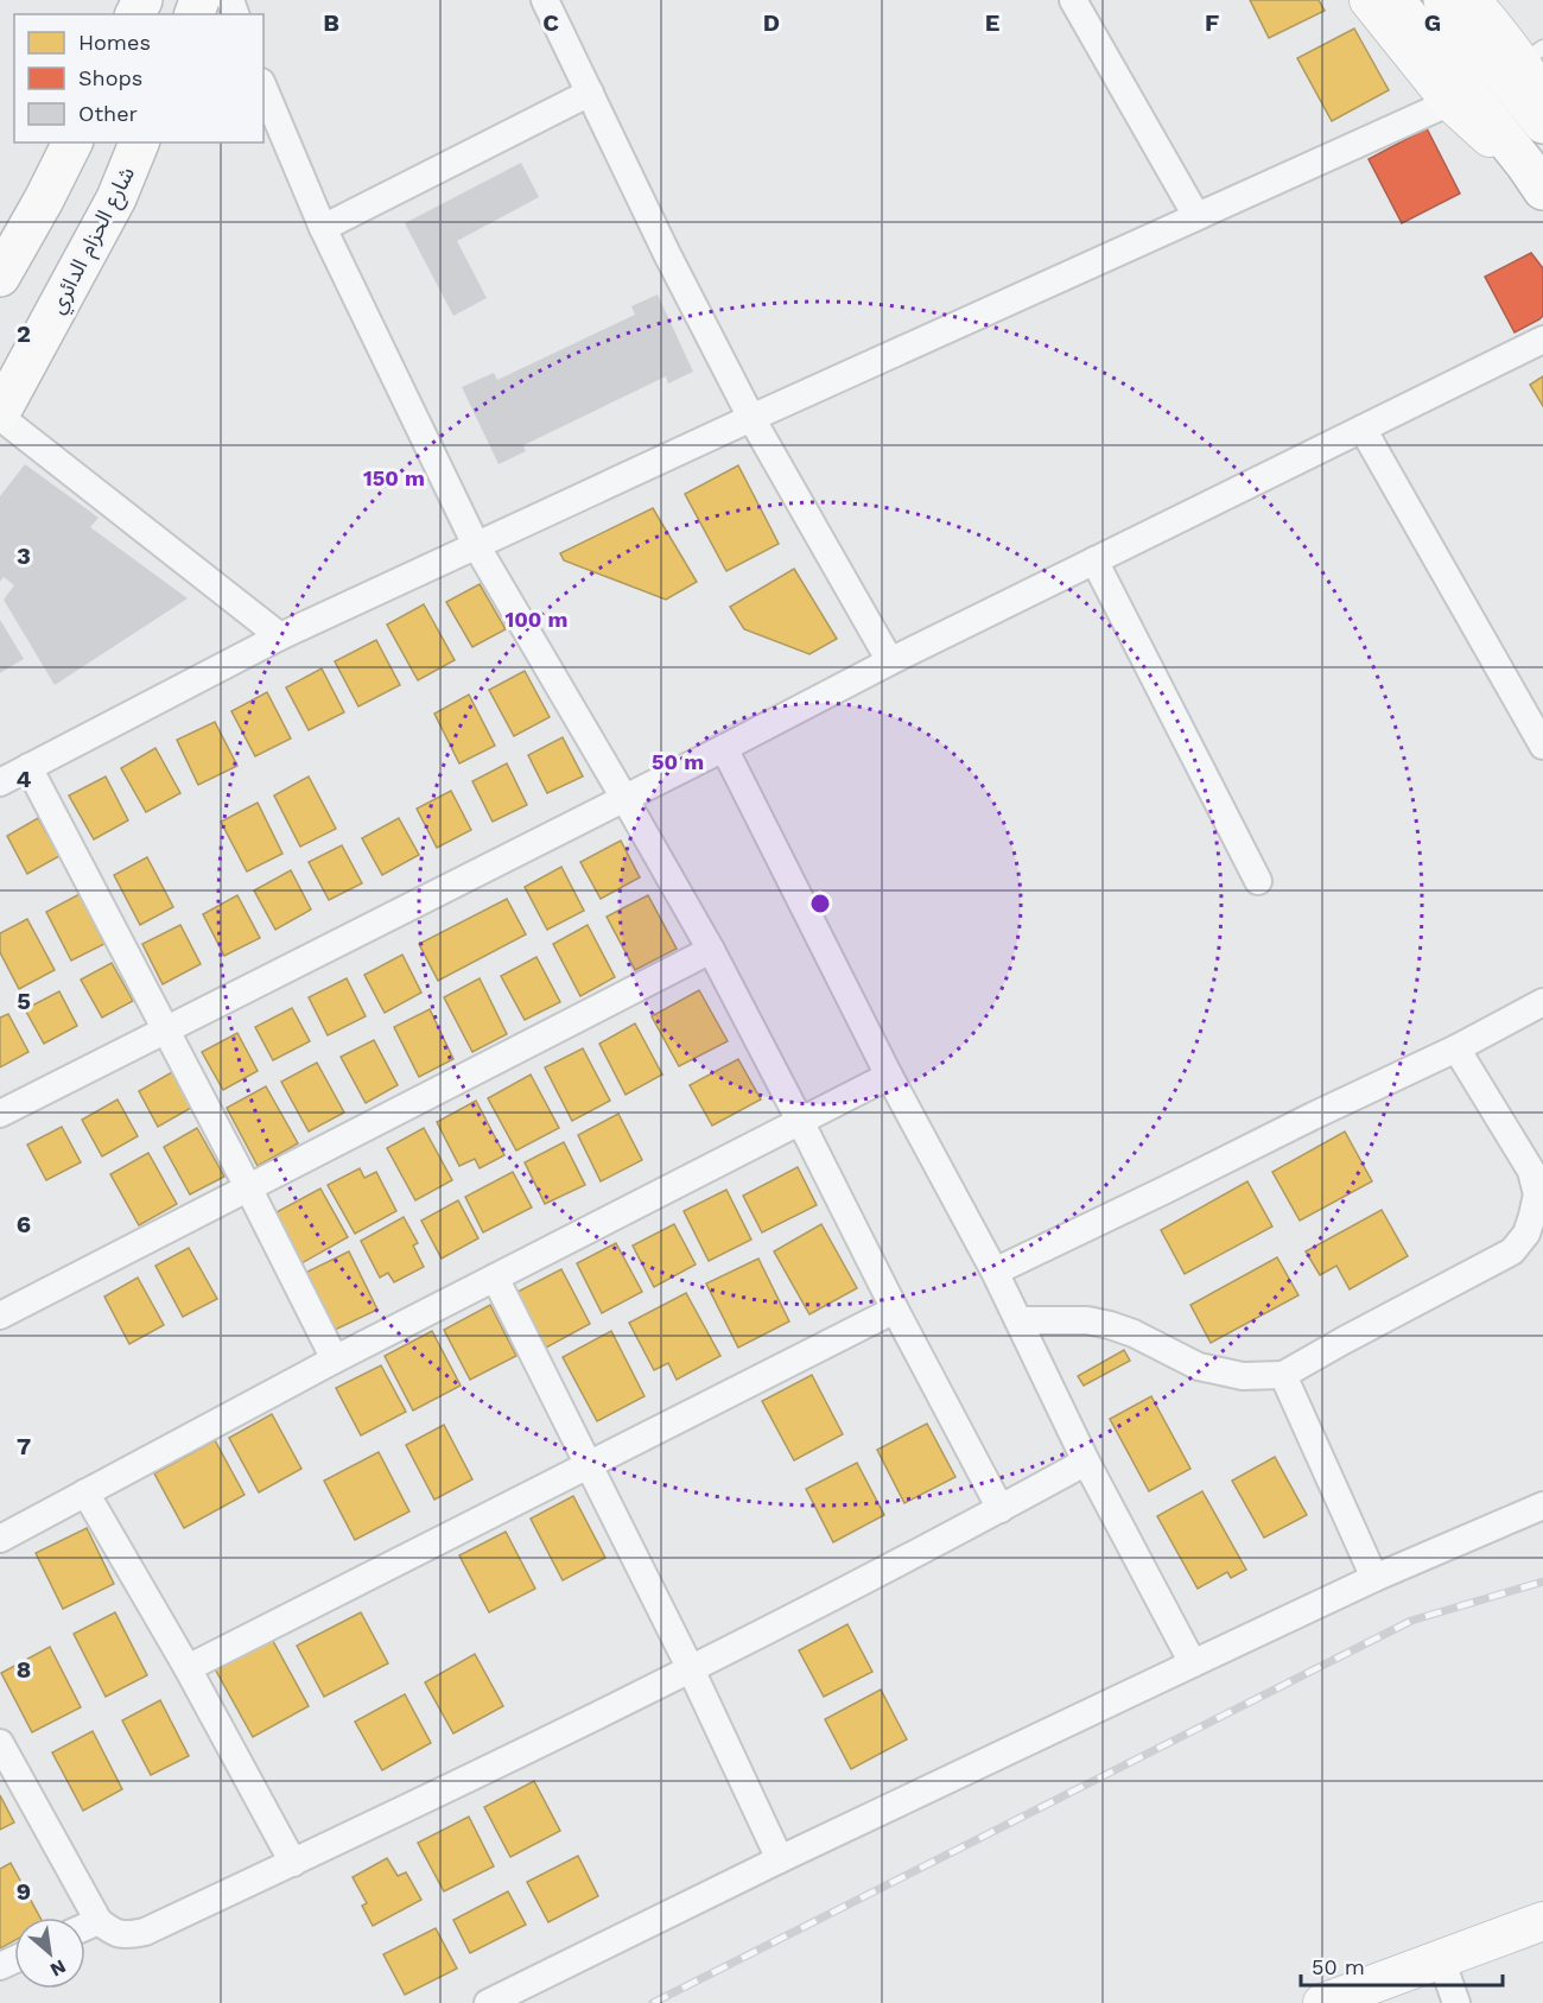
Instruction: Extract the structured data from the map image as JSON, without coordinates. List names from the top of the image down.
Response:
{
  "streets": {
    "highway": ["شارع الحزام الدائري"]
  },
  "legend": ["Homes", "Shops", "Other"],
  "scale_bar": "50 m",
  "north": "bottom right",
  "grid": {
    "columns": [
      "B",
      "C",
      "D",
      "E",
      "F",
      "G"
    ],
    "rows": [
      "2",
      "3",
      "4",
      "5",
      "6",
      "7",
      "8",
      "9"
    ]
  },
  "rings": ["150 m", "100 m", "50 m"]
}
